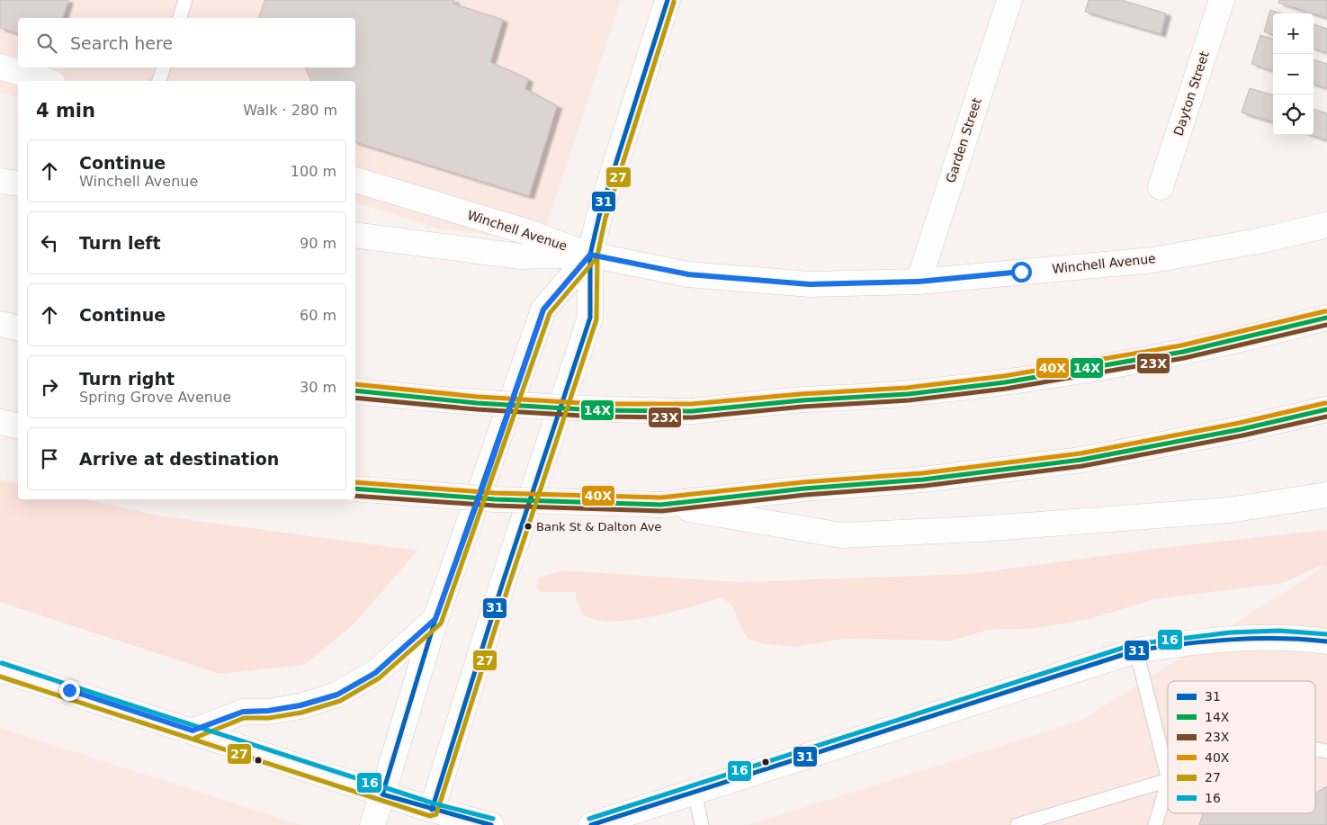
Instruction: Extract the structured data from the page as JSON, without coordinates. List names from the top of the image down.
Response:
{
  "streets": {
    "main road": ["Dayton Street", "Garden Street", "Winchell Avenue"]
  },
  "crossings": [
    ["Garden Street", "Winchell Avenue"]
  ],
  "places": ["Bank St & Dalton Ave"],
  "lines": [
    "transit line 31",
    "transit line 27",
    "transit line 40X",
    "transit line 14X",
    "transit line 23X",
    "transit line 16"
  ],
  "legend": [
    "31",
    "14X",
    "23X",
    "40X",
    "27",
    "16"
  ],
  "page": {
    "map_buttons": ["+", "−"],
    "search": "Search here",
    "heading": ["4 min", "Walk · 280 m"],
    "list": [
      ["Continue", "Winchell Avenue", "100 m"],
      ["Turn left", "90 m"],
      ["Continue", "60 m"],
      ["Turn right", "Spring Grove Avenue", "30 m"],
      "Arrive at destination"
    ]
  }
}
